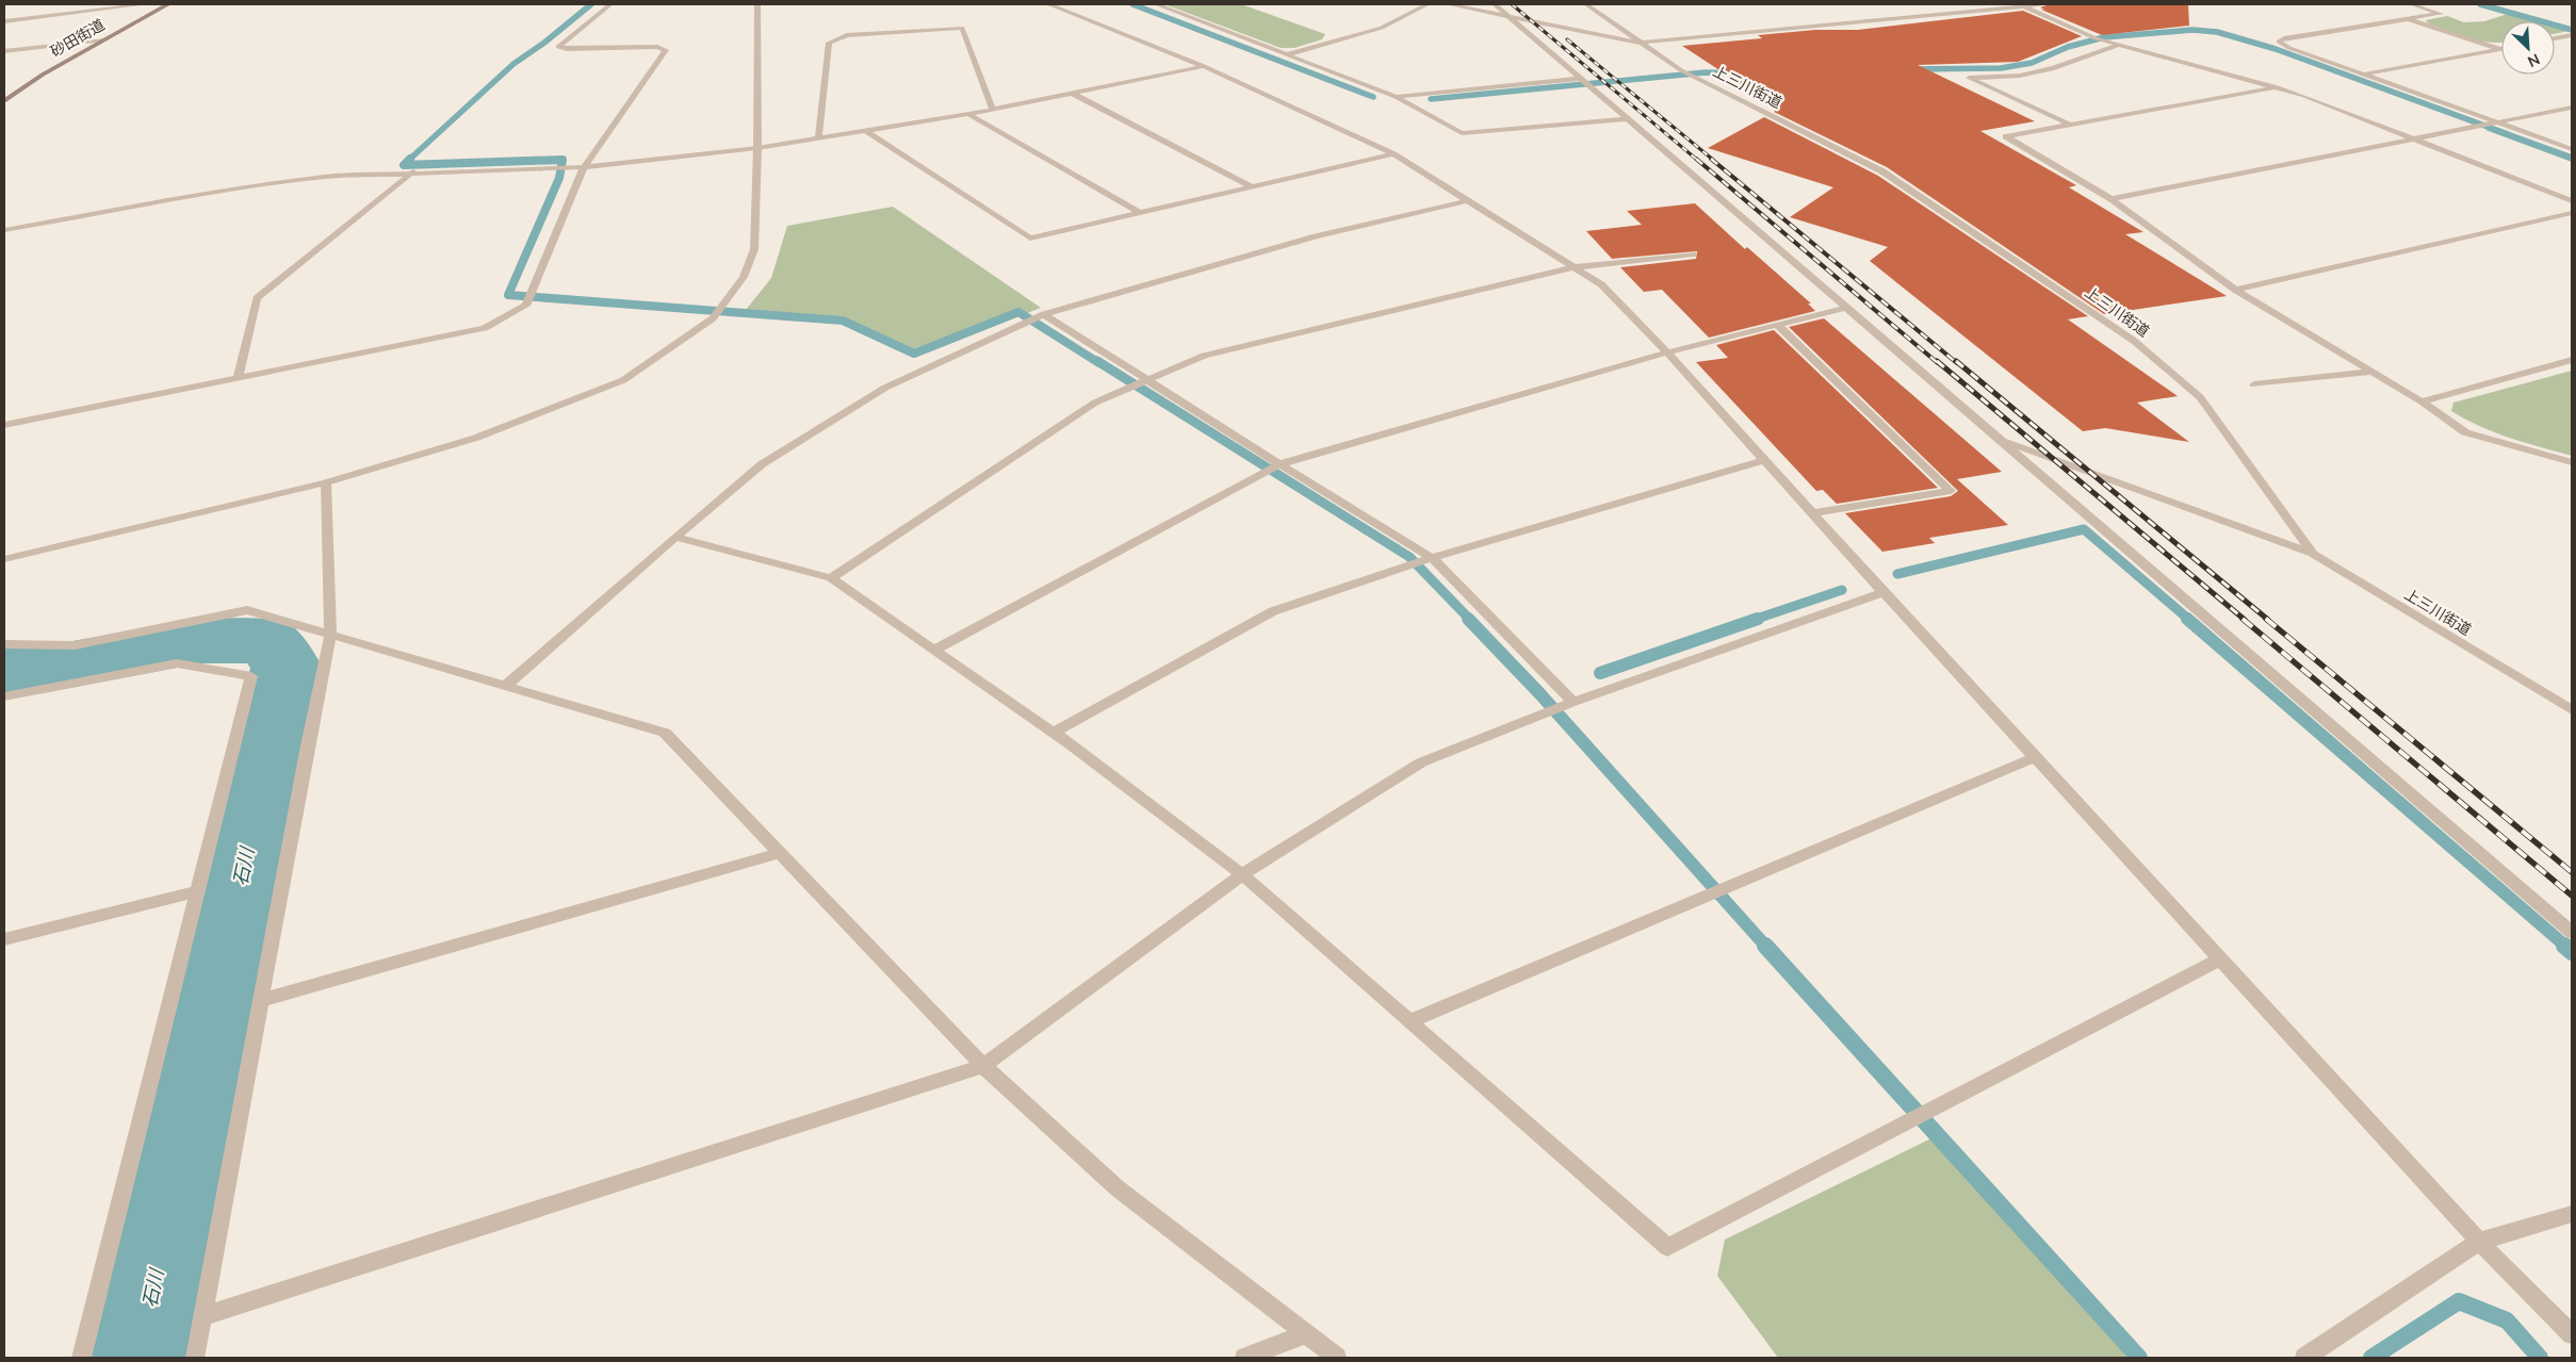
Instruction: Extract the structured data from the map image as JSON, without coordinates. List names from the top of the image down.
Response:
{
  "streets": {
    "main road": ["砂田街道"],
    "street": ["上三川街道"]
  },
  "water": ["石川"],
  "north": "bottom right"
}
